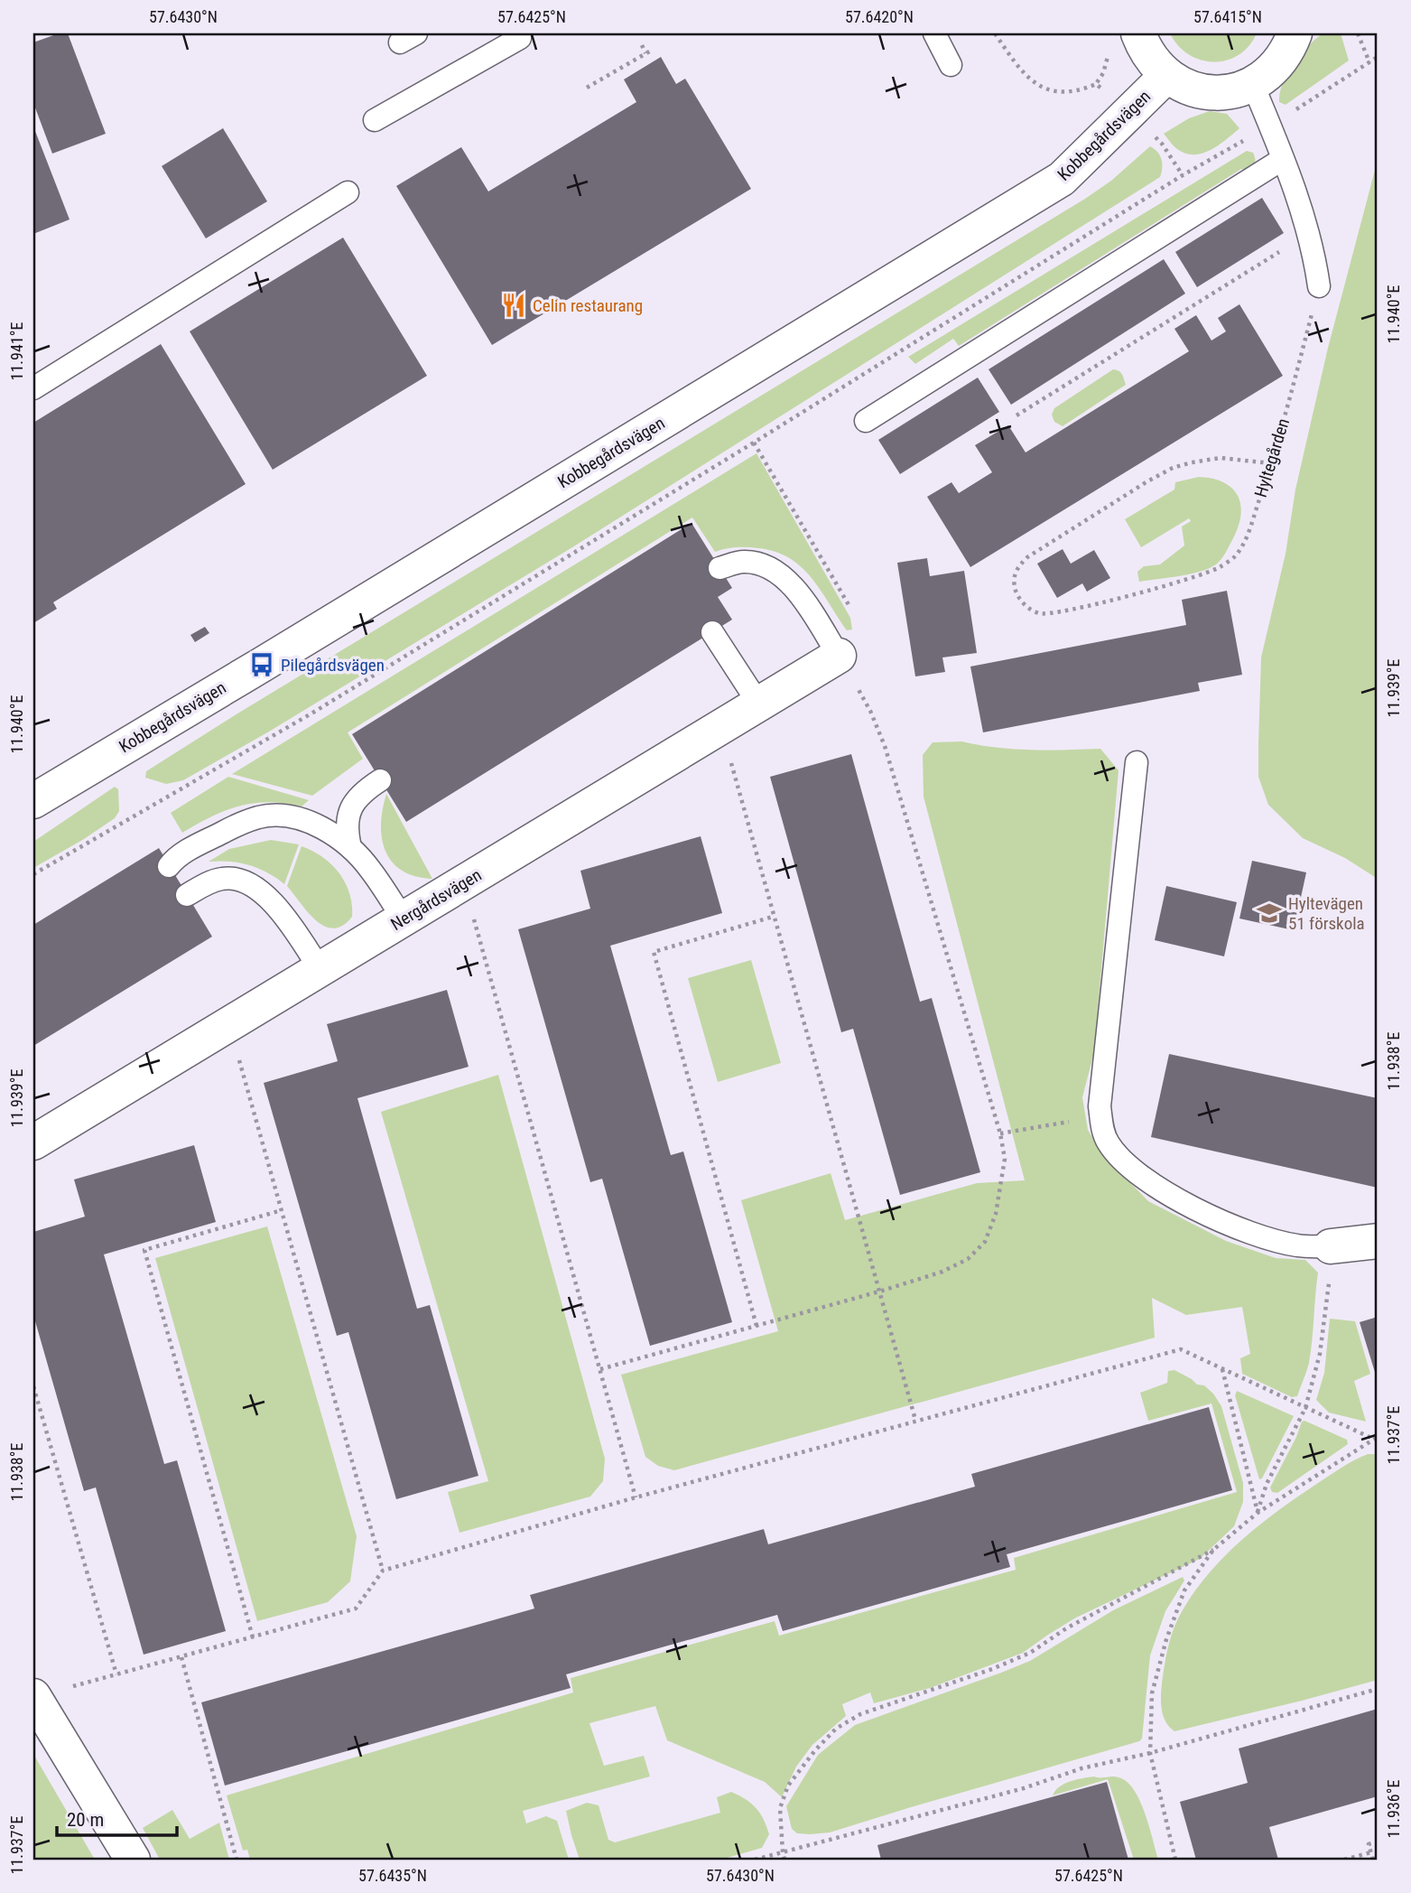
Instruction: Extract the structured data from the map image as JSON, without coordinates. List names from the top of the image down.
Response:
{
  "streets": {
    "street": ["Kobbegårdsvägen", "Nergårdsvägen"],
    "path": ["Hyltegården"]
  },
  "places": {
    "restaurant": ["Celin restaurang"],
    "bus stop": ["Pilegårdsvägen"],
    "school or university": ["Hyltevägen 51 förskola"]
  },
  "scale_bar": "20 m",
  "coordinates": [
    "57.6430°N",
    "57.6425°N",
    "57.6420°N",
    "57.6415°N",
    "11.940°E",
    "11.941°E",
    "11.939°E",
    "11.938°E",
    "11.937°E",
    "11.936°E",
    "57.6435°N"
  ]
}
